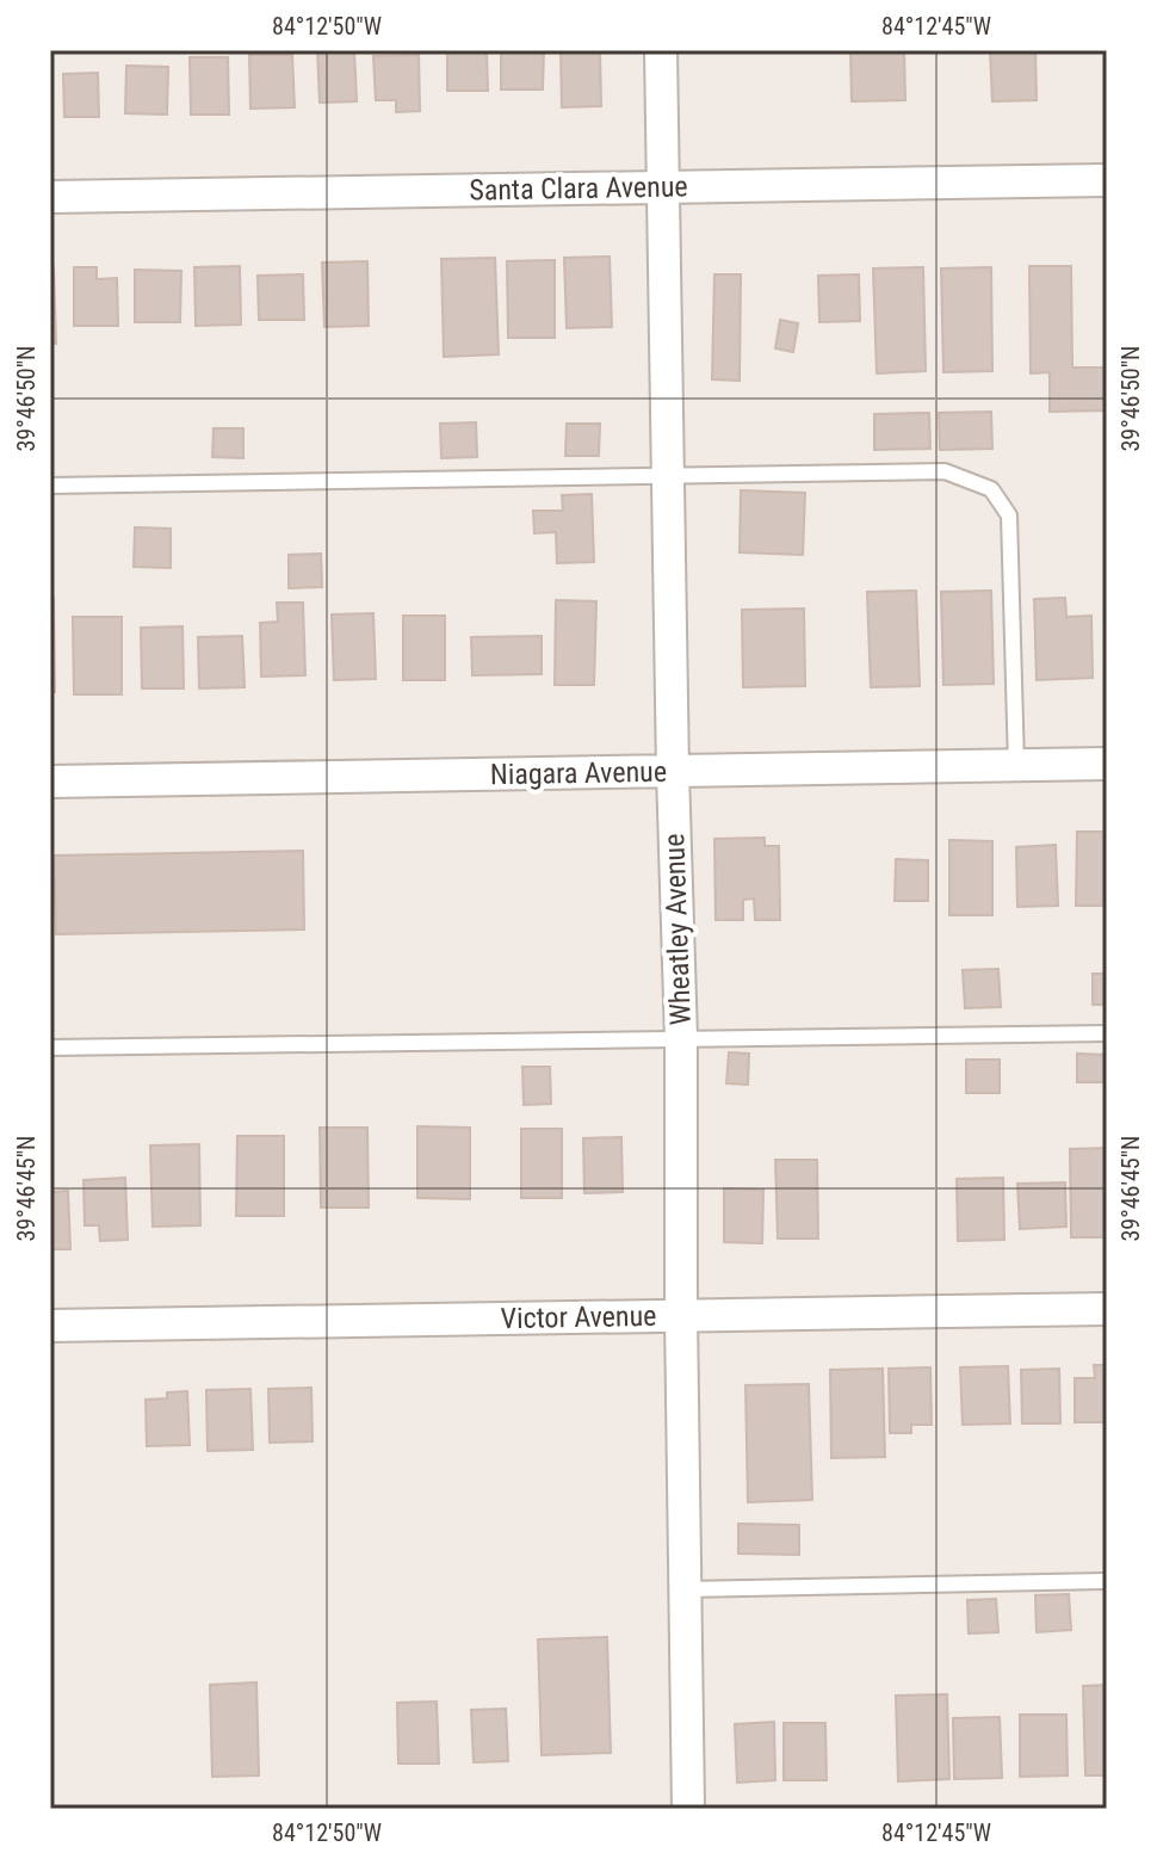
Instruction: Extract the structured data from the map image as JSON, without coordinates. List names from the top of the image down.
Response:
{
  "streets": {
    "street": [
      "Santa Clara Avenue",
      "Niagara Avenue",
      "Wheatley Avenue",
      "Victor Avenue"
    ]
  },
  "crossings": [
    ["Santa Clara Avenue", "Wheatley Avenue"],
    ["Niagara Avenue", "Wheatley Avenue"],
    ["Wheatley Avenue", "Victor Avenue"]
  ],
  "coordinates": [
    "84°12'50\"W",
    "84°12'45\"W",
    "39°46'50\"N",
    "39°46'45\"N"
  ]
}
